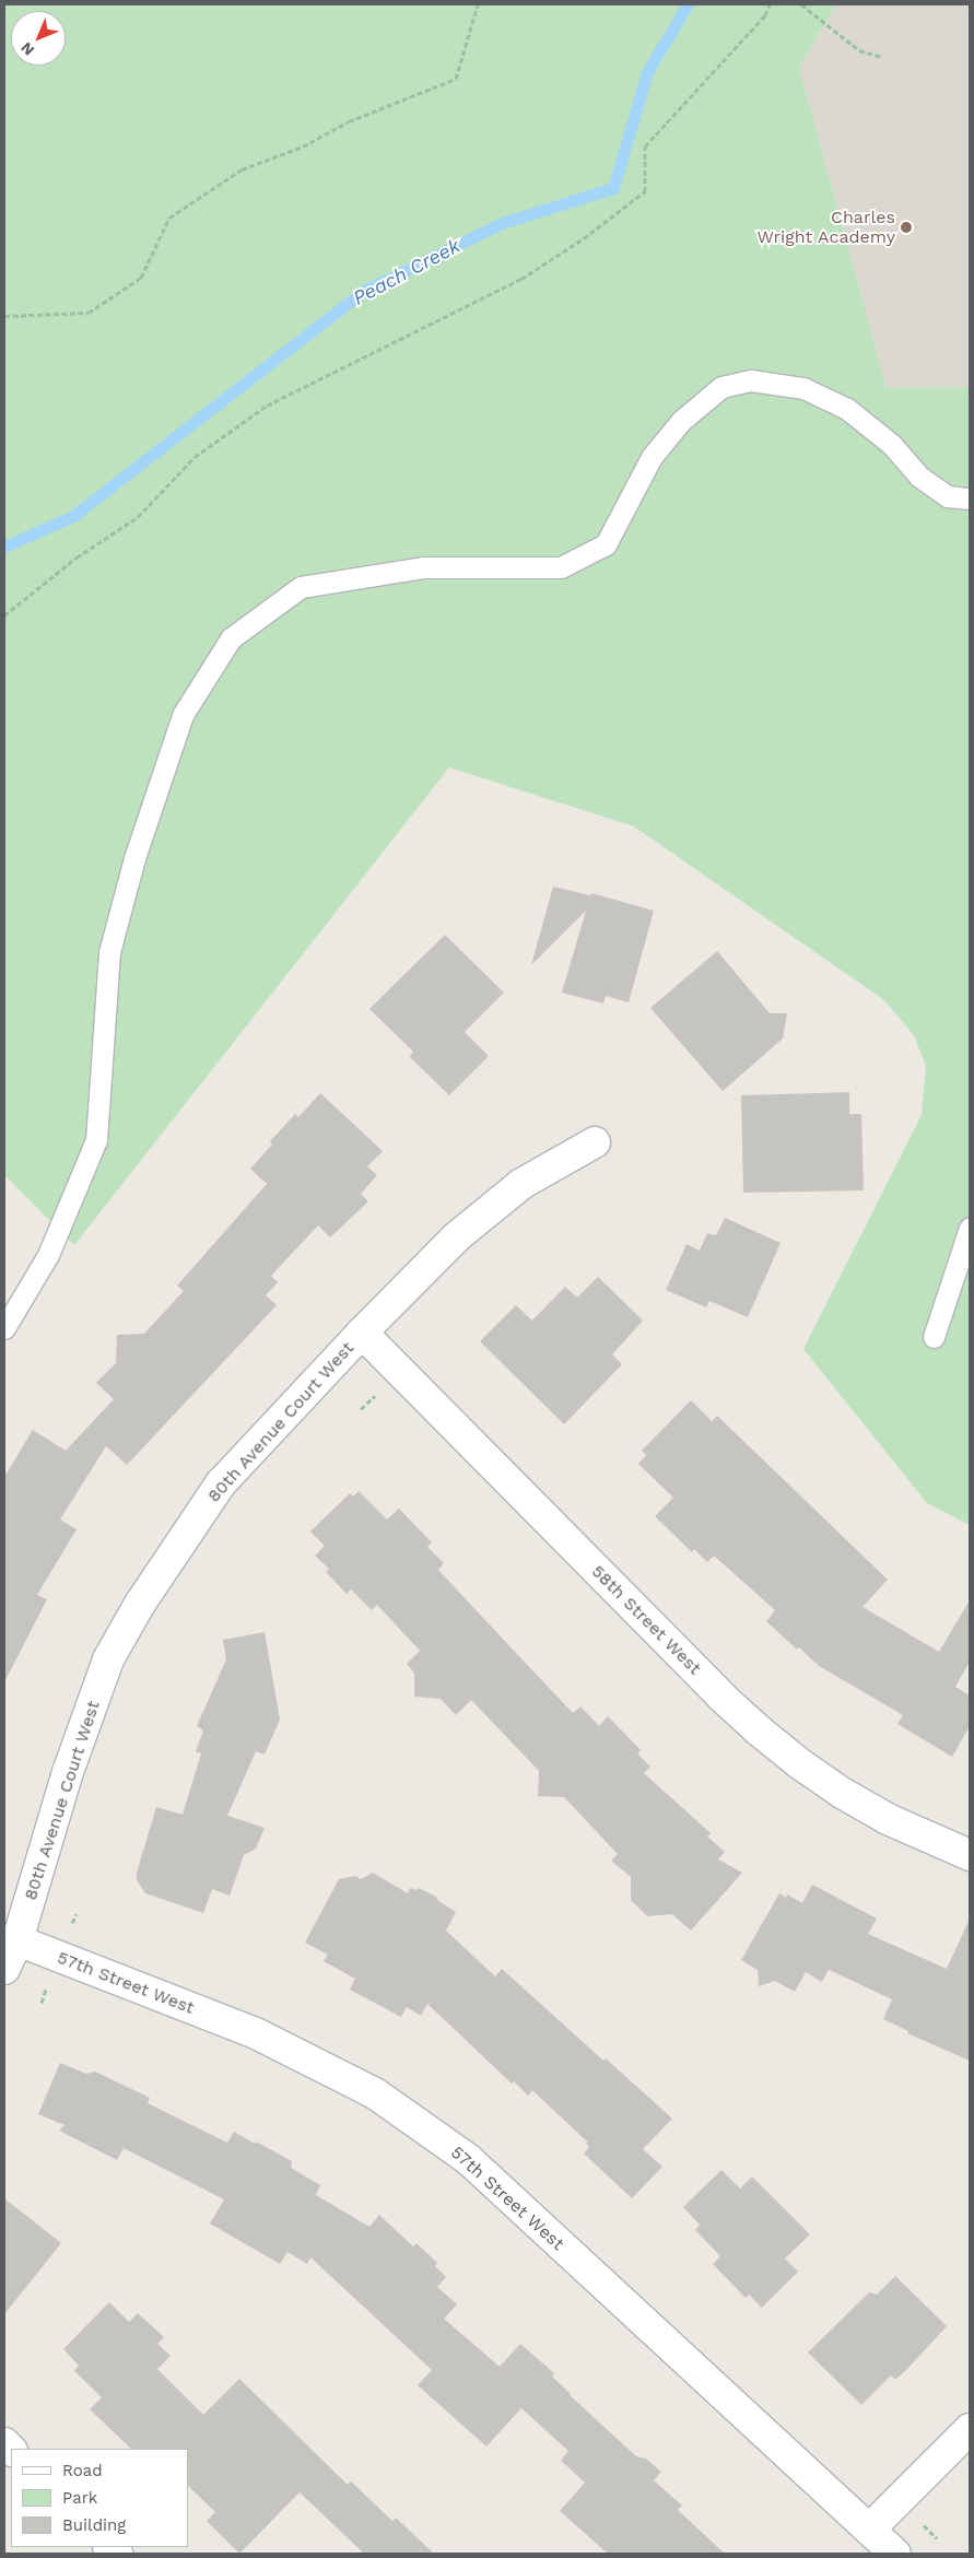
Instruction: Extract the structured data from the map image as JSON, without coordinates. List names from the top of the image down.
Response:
{
  "streets": {
    "street": ["80th Avenue Court West", "58th Street West", "57th Street West"]
  },
  "crossings": [
    ["80th Avenue Court West", "58th Street West"],
    ["80th Avenue Court West", "57th Street West"]
  ],
  "water": ["Peach Creek"],
  "places": ["Charles Wright Academy"],
  "legend": ["Road", "Park", "Building"],
  "north": "bottom left"
}
